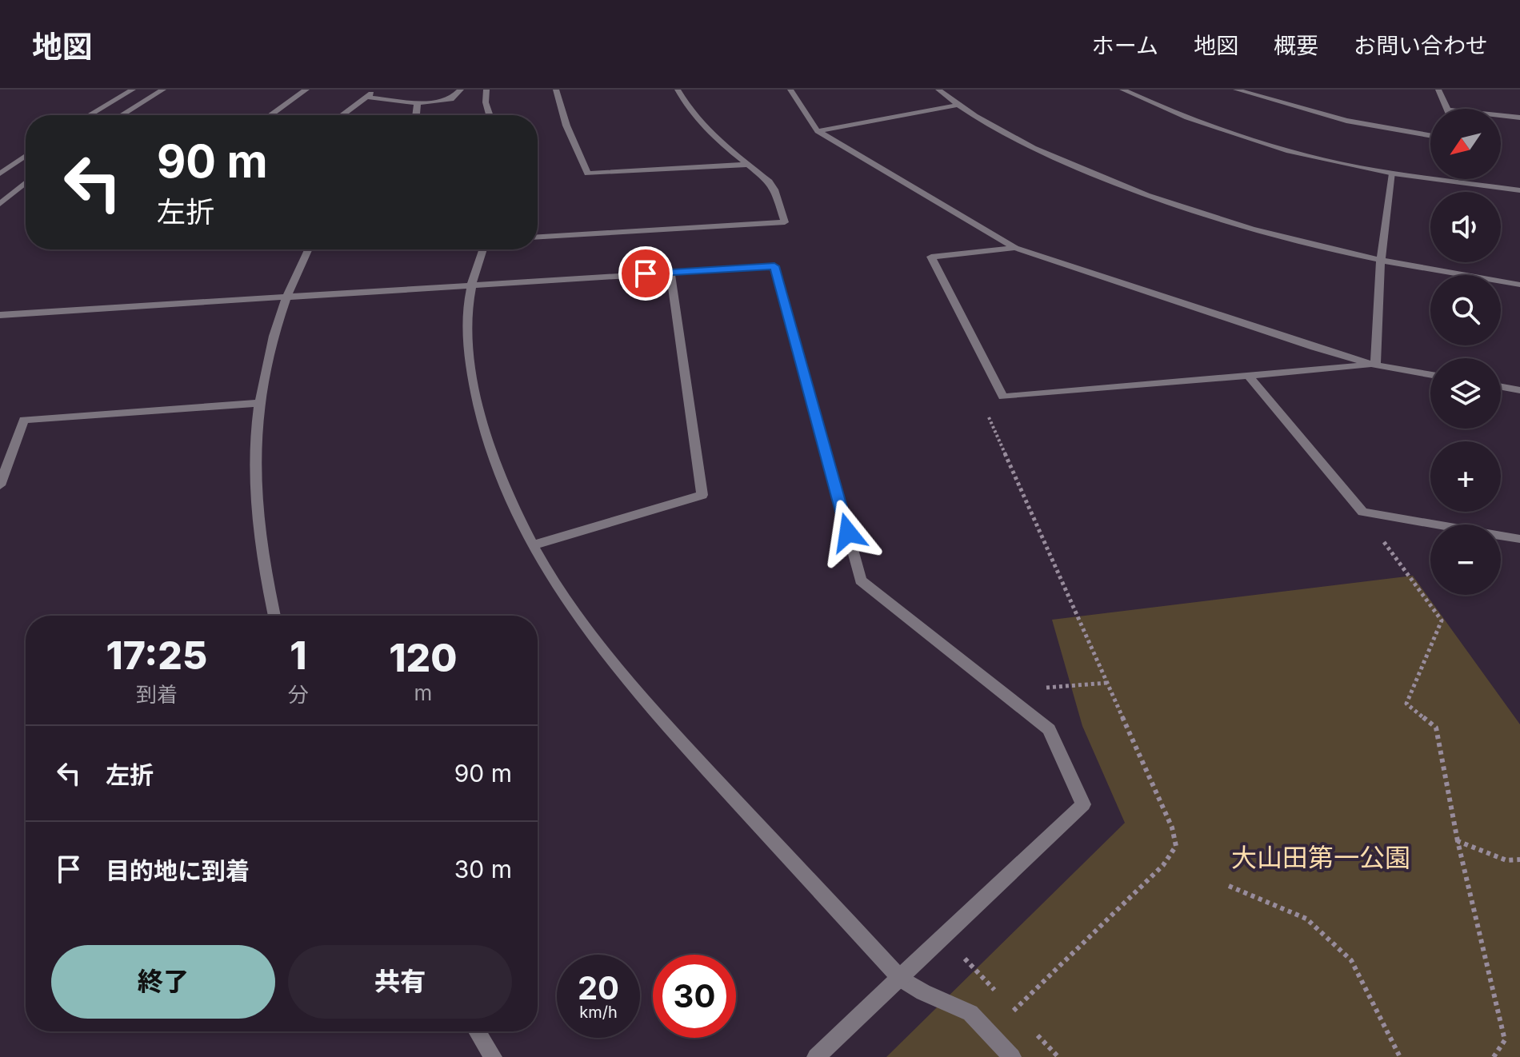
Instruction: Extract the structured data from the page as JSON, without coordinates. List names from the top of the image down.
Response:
{
  "parks": ["大山田第一公園"],
  "north": "bottom left",
  "page": {
    "header": "地図",
    "nav": [
      "ホーム",
      "地図",
      "概要",
      "お問い合わせ"
    ],
    "map_buttons": ["+", "−"],
    "turn": ["90 m", "左折"],
    "eta": [
      "17:25",
      "到着",
      "1",
      "分",
      "120",
      "m"
    ],
    "list": [
      {
        "name": "左折",
        "value": "90 m"
      },
      {
        "name": "目的地に到着",
        "value": "30 m"
      }
    ],
    "buttons": ["終了", "共有"],
    "speed": "20 km/h",
    "limit": "30"
  }
}
